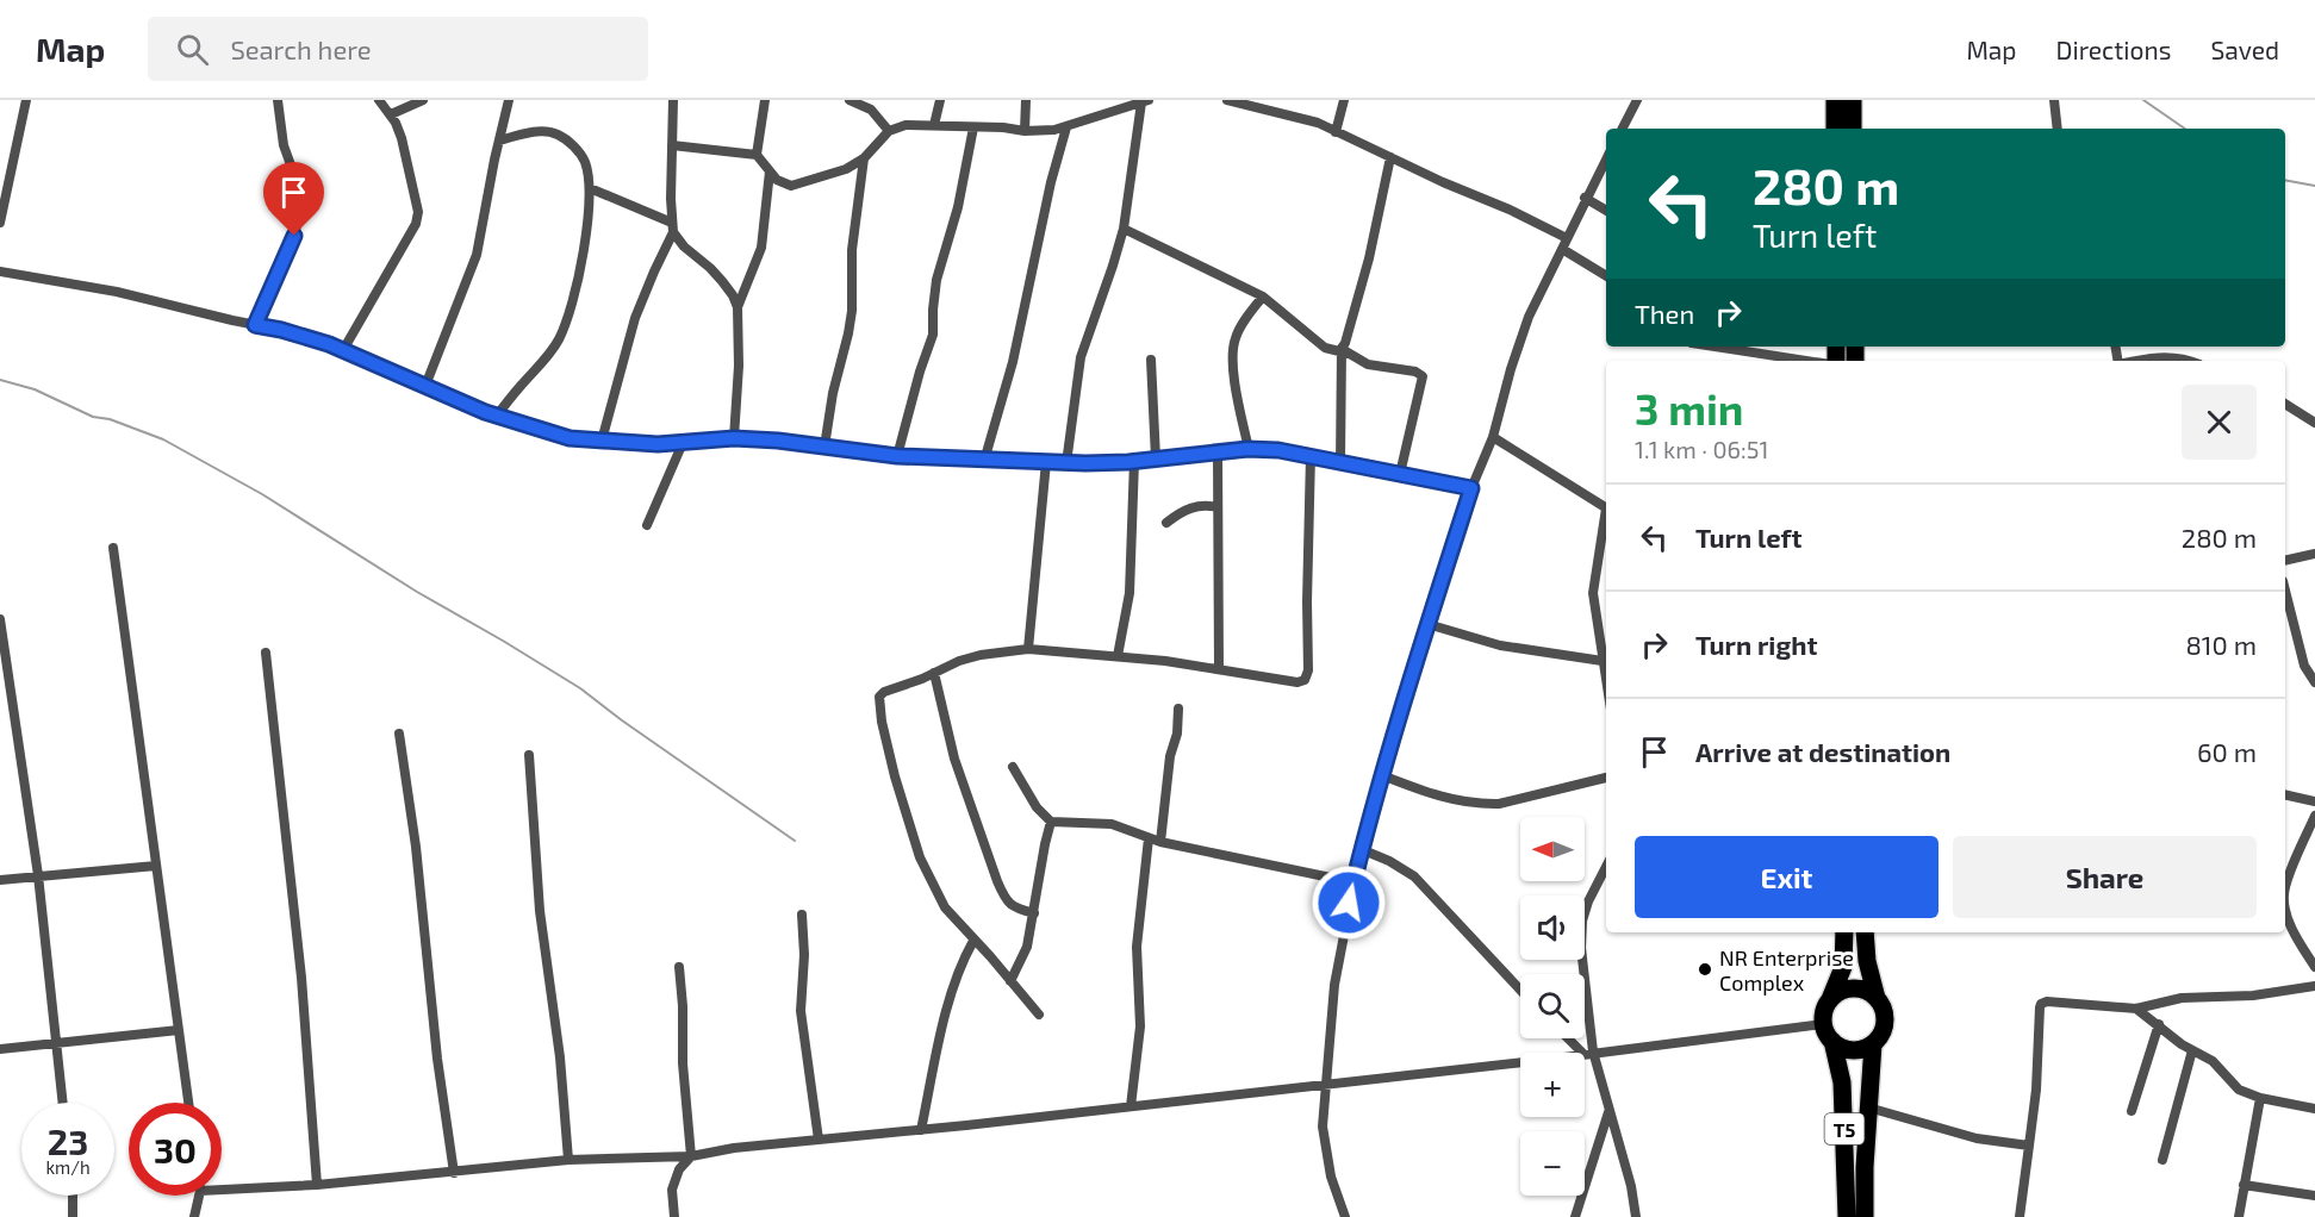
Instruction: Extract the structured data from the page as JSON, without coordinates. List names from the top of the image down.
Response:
{
  "streets": {
    "highway": ["T5"]
  },
  "places": ["NR Enterprise Complex"],
  "north": "left",
  "page": {
    "header": "Map",
    "search": "Search here",
    "nav": ["Map", "Directions", "Saved"],
    "turn": ["280 m", "Turn left"],
    "then": "Then",
    "heading": ["3 min", "1.1 km · 06:51"],
    "list": [
      {
        "name": "Turn left",
        "value": "280 m"
      },
      {
        "name": "Turn right",
        "value": "810 m"
      },
      {
        "name": "Arrive at destination",
        "value": "60 m"
      }
    ],
    "map_buttons": ["+", "−"],
    "buttons": ["Exit", "Share"],
    "speed": "23 km/h",
    "limit": "30"
  }
}
